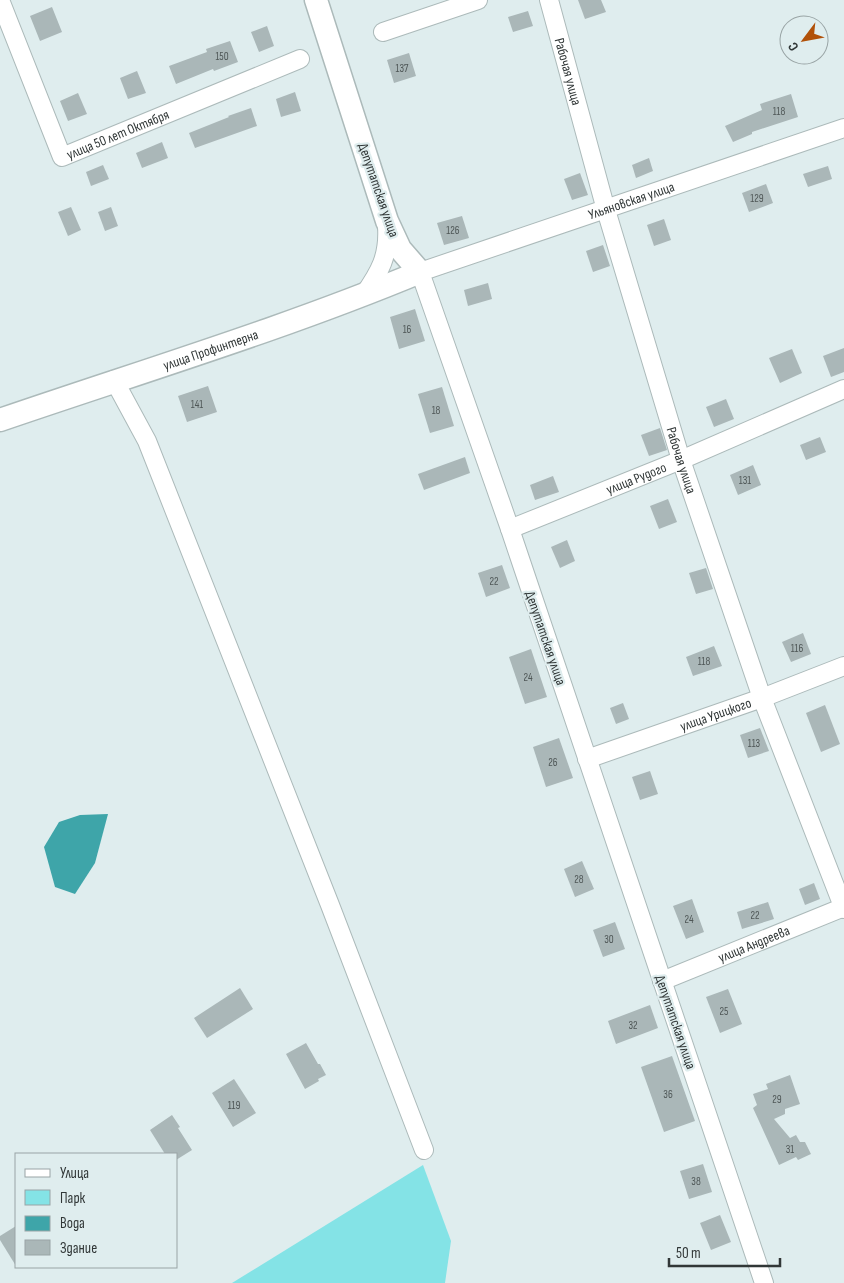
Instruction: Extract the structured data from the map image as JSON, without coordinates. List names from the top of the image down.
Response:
{
  "streets": {
    "main road": ["Депутатская улица", "улица Профинтерна"],
    "street": [
      "Рабочая улица",
      "улица 50 лет Октября",
      "Ульяновская улица",
      "улица Рудого",
      "улица Урицкого",
      "улица Андреева"
    ]
  },
  "crossings": [
    ["Рабочая улица", "Ульяновская улица"],
    ["Рабочая улица", "улица Рудого"],
    ["Рабочая улица", "улица Урицкого"],
    ["Рабочая улица", "улица Андреева"],
    ["Депутатская улица", "Ульяновская улица"],
    ["Депутатская улица", "улица Профинтерна"],
    ["Депутатская улица", "улица Рудого"],
    ["Депутатская улица", "улица Урицкого"],
    ["Депутатская улица", "улица Андреева"],
    ["Ульяновская улица", "улица Профинтерна"]
  ],
  "house_numbers": [
    "150",
    "137",
    "118",
    "129",
    "126",
    "16",
    "141",
    "18",
    "131",
    "22",
    "116",
    "118",
    "24",
    "113",
    "26",
    "28",
    "22",
    "24",
    "30",
    "25",
    "32",
    "36",
    "29",
    "119",
    "31",
    "38"
  ],
  "legend": [
    "Улица",
    "Парк",
    "Вода",
    "Здание"
  ],
  "scale_bar": "50 m",
  "north": "bottom left"
}
